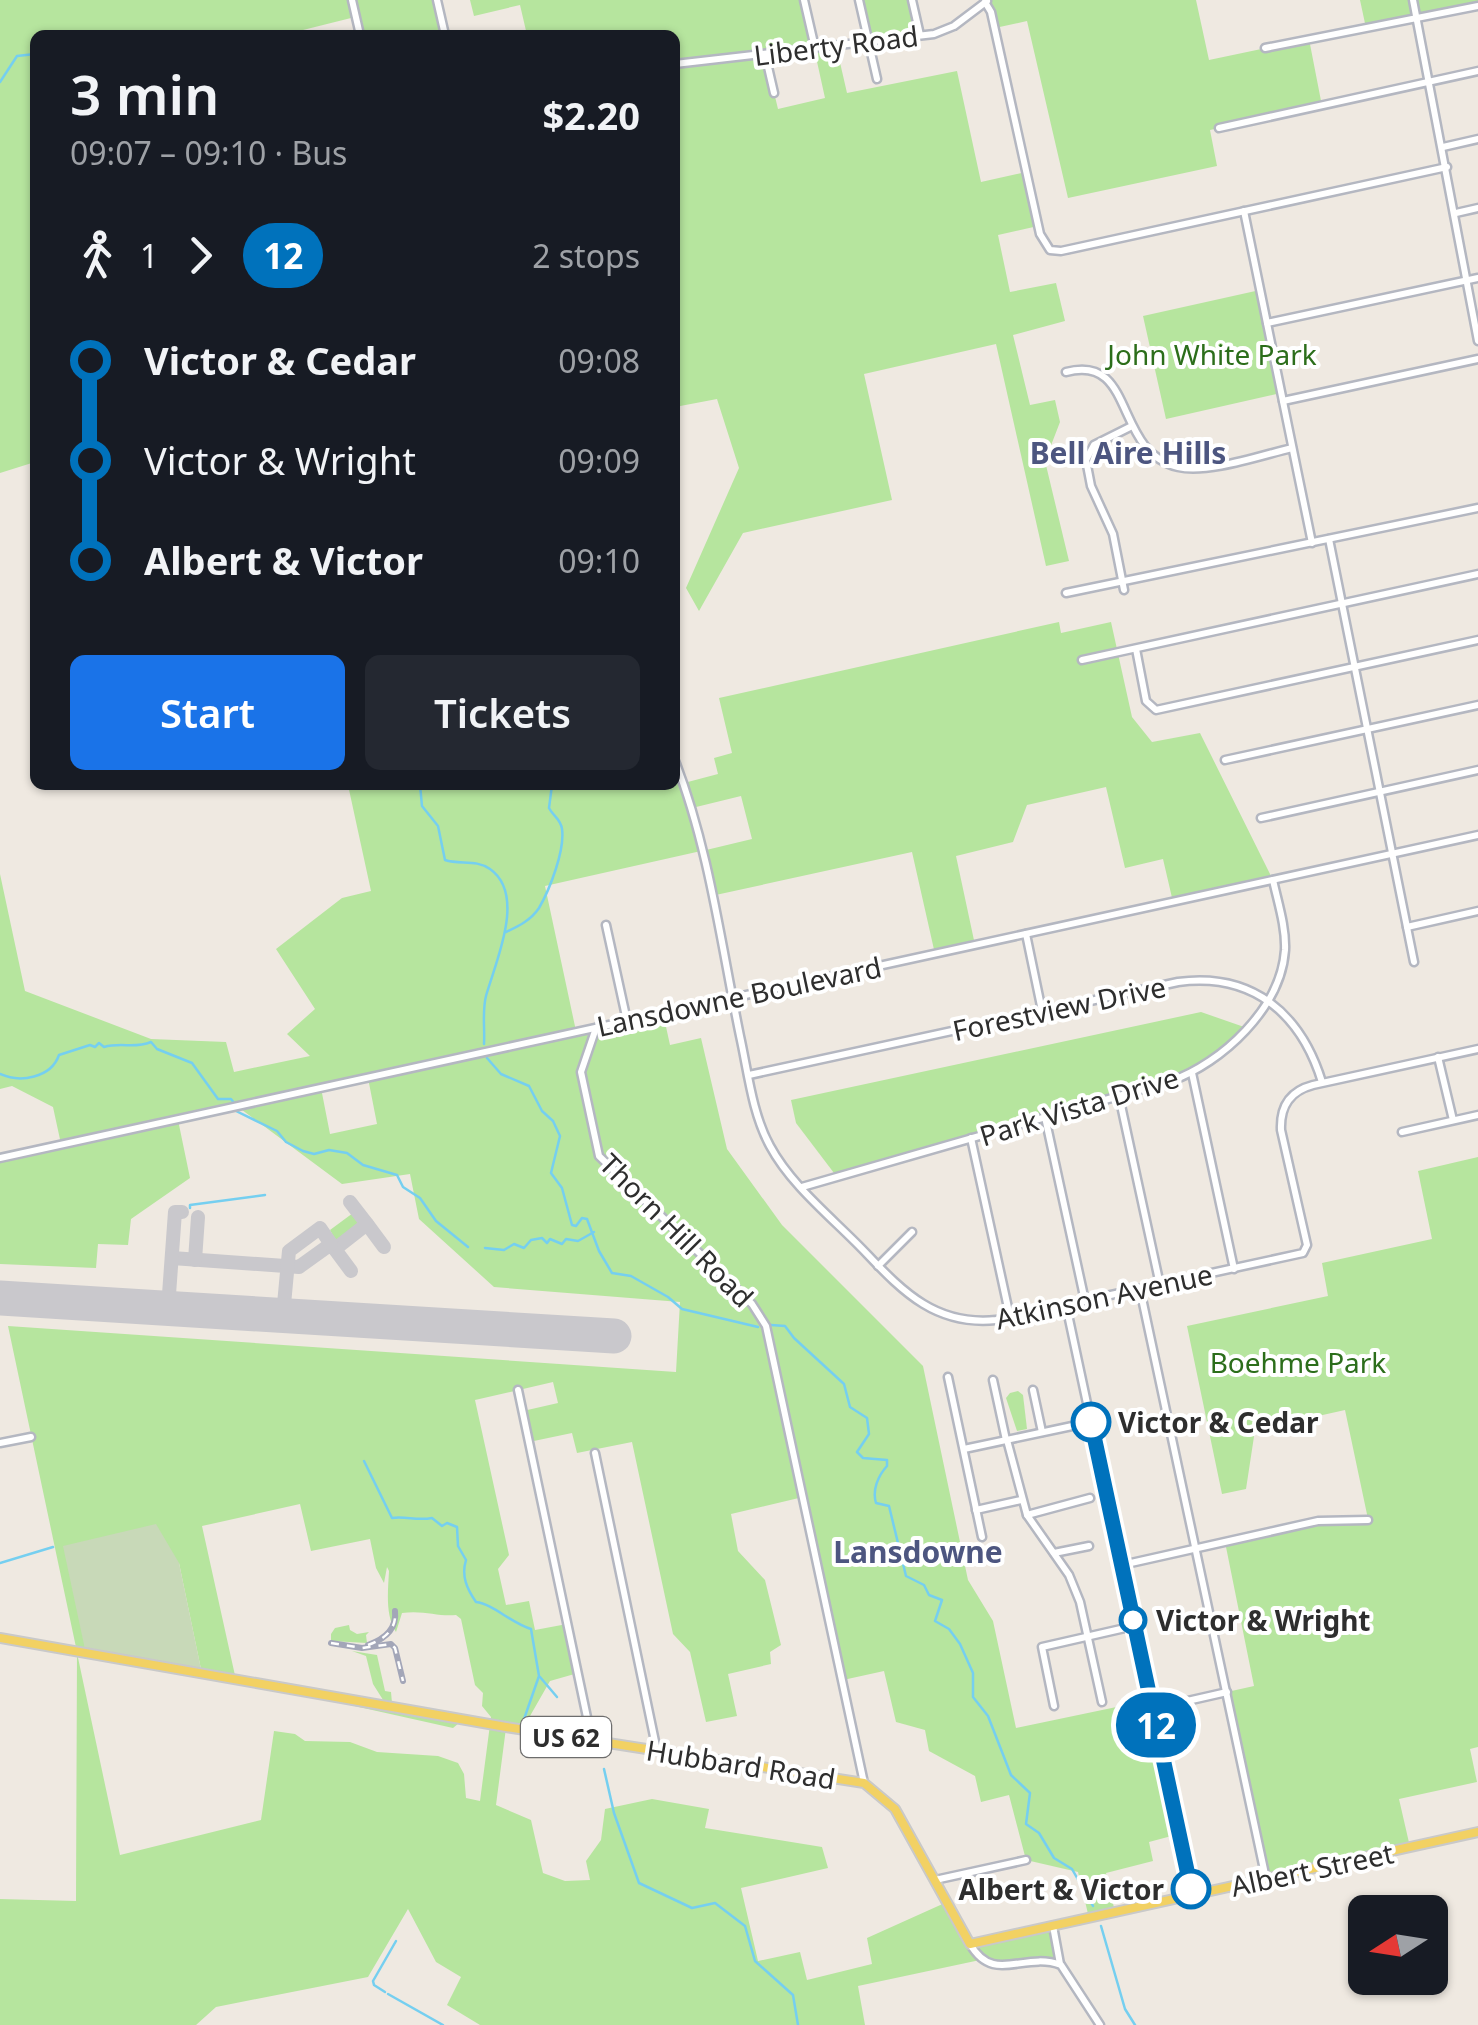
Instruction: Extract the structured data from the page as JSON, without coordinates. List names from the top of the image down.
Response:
{
  "streets": {
    "main road": ["US 62", "Hubbard Road", "Albert Street"],
    "street": [
      "Liberty Road",
      "Lansdowne Boulevard",
      "Forestview Drive",
      "Park Vista Drive",
      "Thorn Hill Road",
      "Atkinson Avenue"
    ]
  },
  "crossings": [
    ["Lansdowne Boulevard", "Park Vista Drive"],
    ["Lansdowne Boulevard", "Thorn Hill Road"],
    ["Lansdowne Boulevard", "Atkinson Avenue"],
    ["Forestview Drive", "Park Vista Drive"],
    ["Forestview Drive", "Atkinson Avenue"],
    ["Park Vista Drive", "Atkinson Avenue"],
    ["Thorn Hill Road", "Hubbard Road"],
    ["Hubbard Road", "Albert Street"]
  ],
  "districts": ["Bell Aire Hills", "Lansdowne"],
  "parks": ["John White Park", "Boehme Park"],
  "places": ["Victor & Cedar", "Victor & Wright", "Albert & Victor"],
  "lines": ["bus line 12"],
  "north": "left",
  "page": {
    "on_map": "12",
    "heading": ["3 min", "09:07 – 09:10 · Bus", "$2.20"],
    "legs": ["1", "12", "2 stops"],
    "list": [
      {
        "name": "Victor & Cedar",
        "value": "09:08"
      },
      {
        "name": "Victor & Wright",
        "value": "09:09"
      },
      {
        "name": "Albert & Victor",
        "value": "09:10"
      }
    ],
    "buttons": ["Start", "Tickets"]
  }
}
